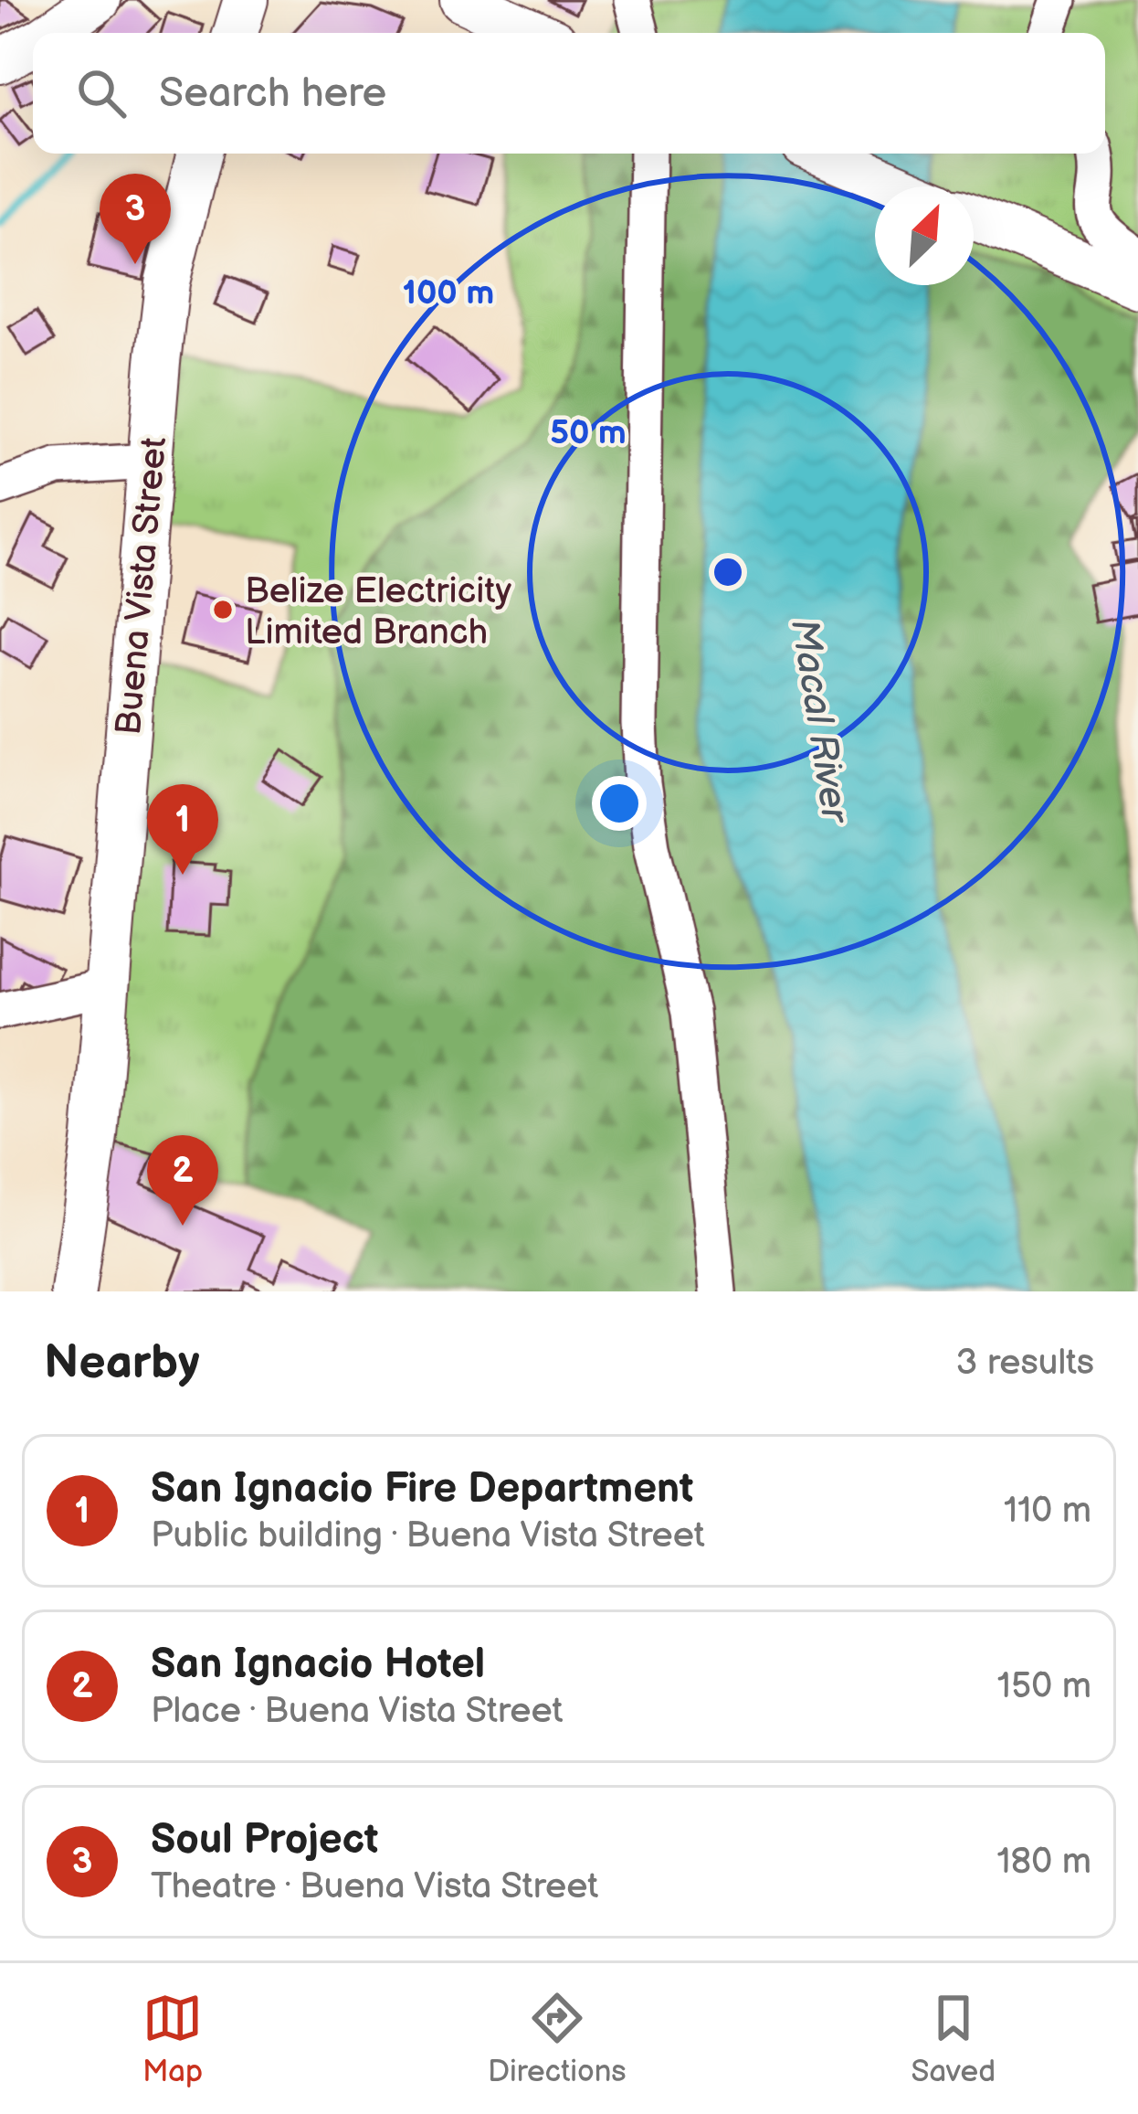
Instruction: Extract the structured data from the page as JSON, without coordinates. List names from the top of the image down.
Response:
{
  "streets": {
    "main road": ["Buena Vista Street"]
  },
  "water": ["Macal River"],
  "places": ["Belize Electricity Limited Branch"],
  "north": "top right",
  "page": {
    "search": "Search here",
    "pins": ["3", "1", "2"],
    "heading": ["Nearby", "3 results"],
    "list": [
      {
        "mark": "1",
        "name": "San Ignacio Fire Department",
        "note": "Public building · Buena Vista Street",
        "value": "110 m"
      },
      {
        "mark": "2",
        "name": "San Ignacio Hotel",
        "note": "Place · Buena Vista Street",
        "value": "150 m"
      },
      {
        "mark": "3",
        "name": "Soul Project",
        "note": "Theatre · Buena Vista Street",
        "value": "180 m"
      }
    ],
    "nav": ["Map", "Directions", "Saved"]
  },
  "rings": ["100 m", "50 m"]
}
